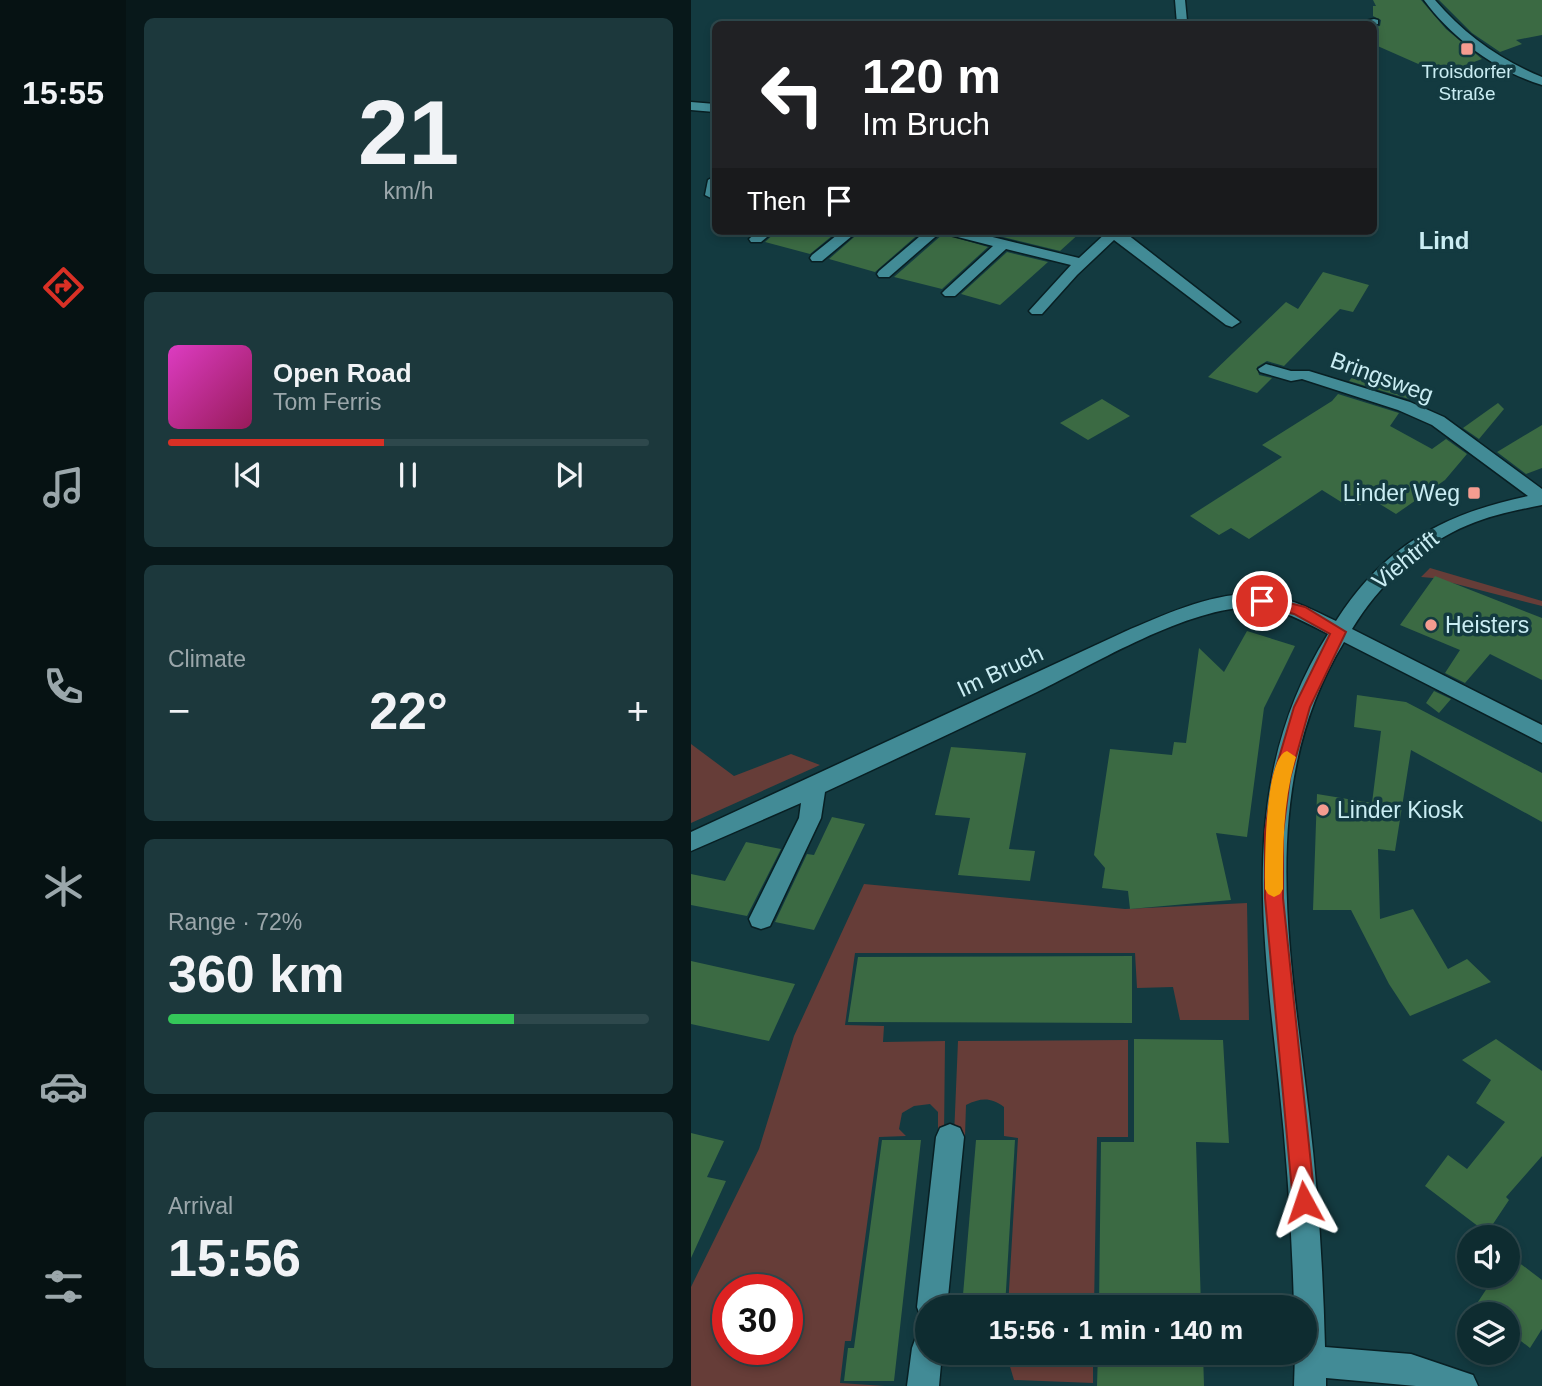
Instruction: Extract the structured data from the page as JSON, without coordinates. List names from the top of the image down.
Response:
{
  "streets": {
    "street": ["Bringsweg", "Viehtrift", "Im Bruch"]
  },
  "crossings": [
    ["Bringsweg", "Viehtrift"],
    ["Viehtrift", "Im Bruch"]
  ],
  "districts": ["Lind"],
  "places": {
    "transit": ["Troisdorfer Straße", "Linder Weg"],
    "other": ["Heisters", "Linder Kiosk"]
  },
  "page": {
    "tabs": "15:55",
    "tile": [
      ["21", "km/h"],
      "Climate",
      ["Range · 72%", "360 km"],
      ["Arrival", "15:56"]
    ],
    "turn": ["120 m", "Im Bruch"],
    "then": "Then",
    "song": ["Open Road", "Tom Ferris"],
    "heat": ["−", "22°", "+"],
    "limit": "30",
    "trip": "15:56 · 1 min · 140 m"
  }
}
